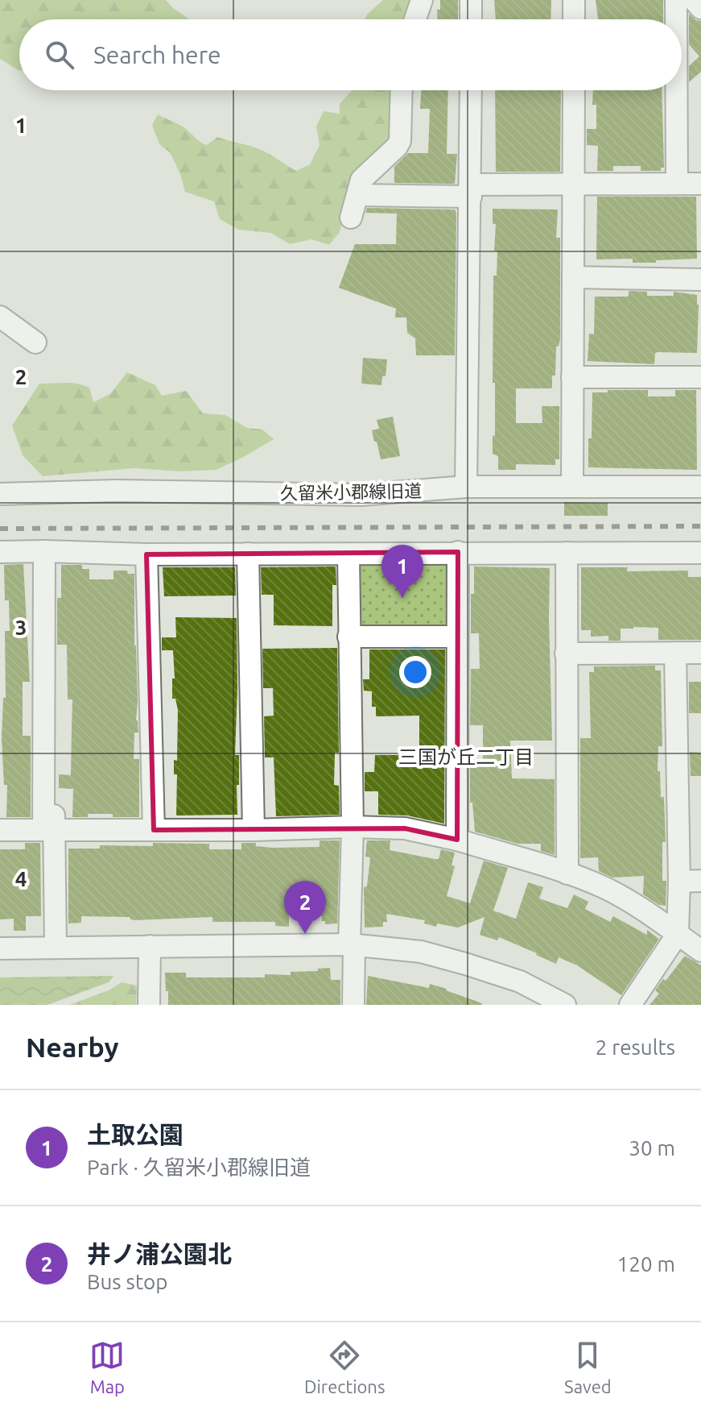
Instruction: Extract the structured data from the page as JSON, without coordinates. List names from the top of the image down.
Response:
{
  "streets": {
    "street": ["久留米小郡線旧道"]
  },
  "districts": ["三国が丘二丁目"],
  "page": {
    "search": "Search here",
    "pins": ["1", "2"],
    "heading": ["Nearby", "2 results"],
    "list": [
      {
        "mark": "1",
        "name": "土取公園",
        "note": "Park · 久留米小郡線旧道",
        "value": "30 m"
      },
      {
        "mark": "2",
        "name": "井ノ浦公園北",
        "note": "Bus stop",
        "value": "120 m"
      }
    ],
    "nav": ["Map", "Directions", "Saved"]
  },
  "grid": {
    "rows": [
      "1",
      "2",
      "3",
      "4"
    ]
  }
}
